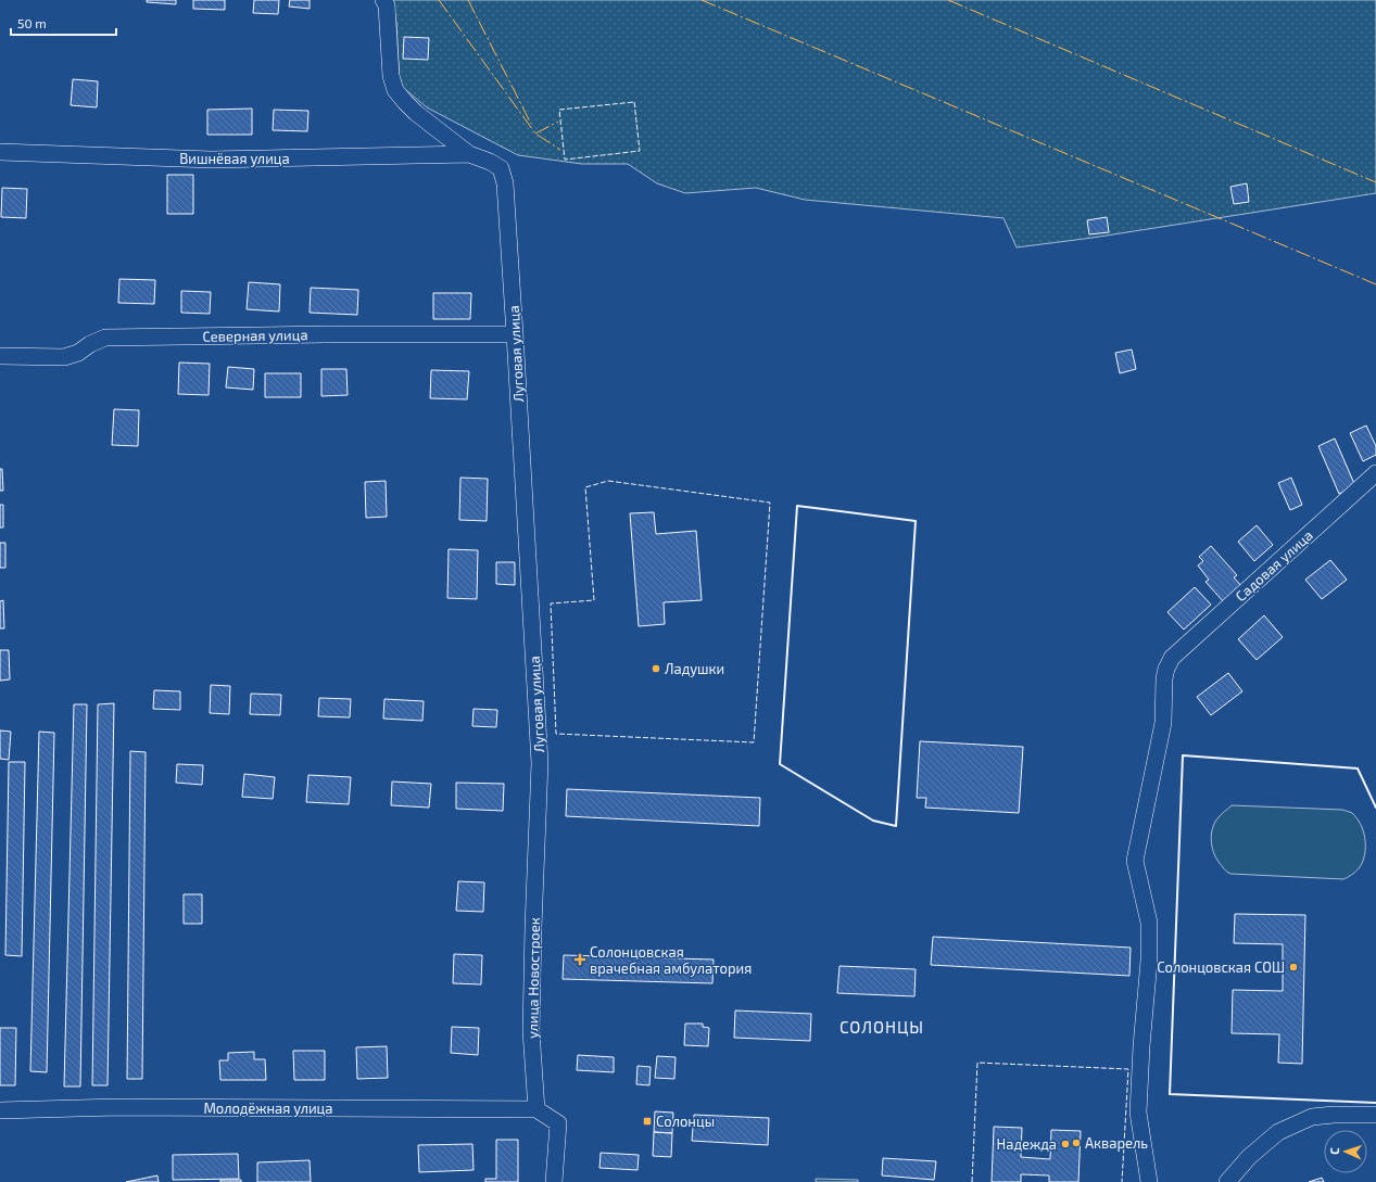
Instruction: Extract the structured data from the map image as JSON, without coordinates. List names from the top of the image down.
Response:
{
  "streets": {
    "street": [
      "Вишнёвая улица",
      "Северная улица",
      "Луговая улица",
      "Садовая улица",
      "улица Новостроек",
      "Молодёжная улица"
    ]
  },
  "crossings": [
    ["Вишнёвая улица", "Луговая улица"],
    ["Северная улица", "Луговая улица"],
    ["Луговая улица", "улица Новостроек"],
    ["улица Новостроек", "Молодёжная улица"]
  ],
  "districts": ["СОЛОНЦЫ"],
  "places": {
    "other": [
      "Ладушки",
      "Солонцовская СОШ",
      "Акварель",
      "Надежда"
    ],
    "health": ["Солонцовская врачебная амбулатория"],
    "transit": ["Солонцы"]
  },
  "scale_bar": "50 m",
  "north": "left"
}
